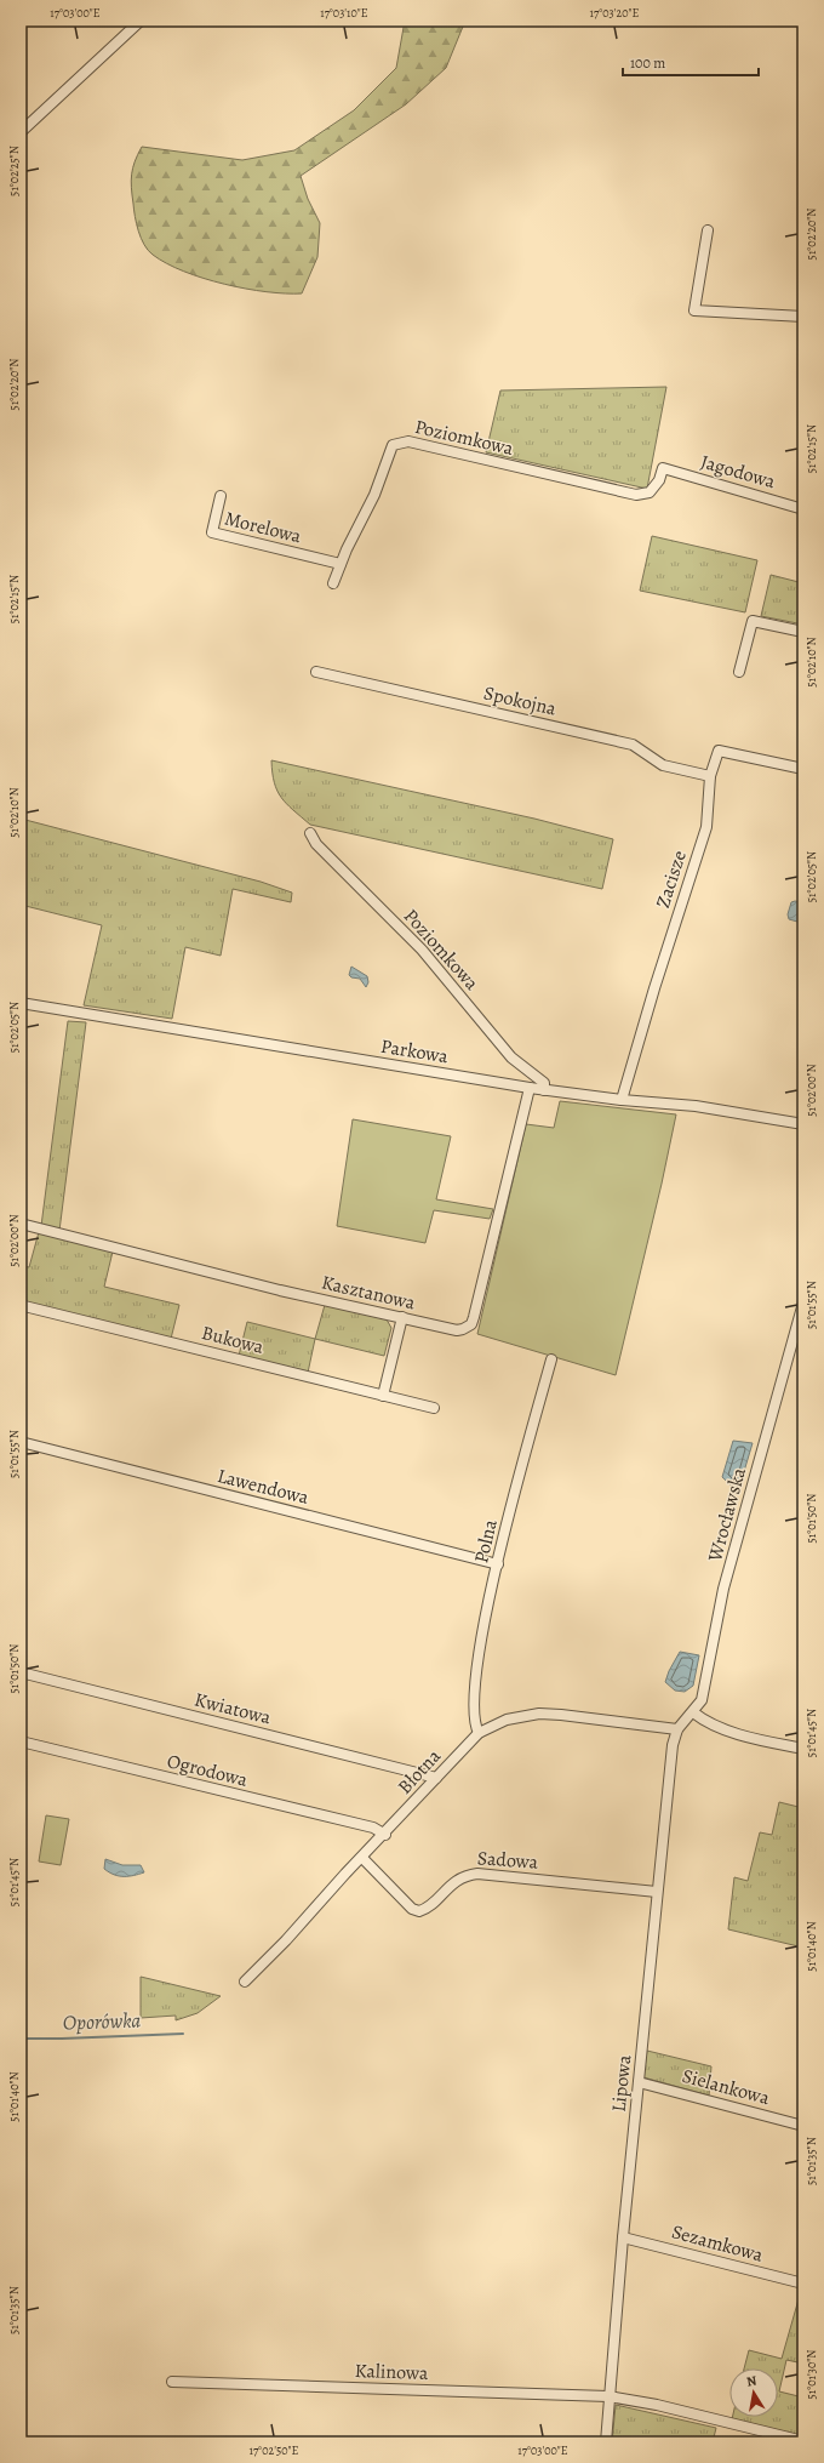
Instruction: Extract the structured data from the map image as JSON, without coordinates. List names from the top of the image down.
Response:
{
  "streets": {
    "street": [
      "Poziomkowa",
      "Jagodowa",
      "Morelowa",
      "Spokojna",
      "Zacisze",
      "Parkowa",
      "Kasztanowa",
      "Bukowa",
      "Lawendowa",
      "Wrocławska",
      "Polna",
      "Kwiatowa",
      "Ogrodowa",
      "Błotna",
      "Sadowa",
      "Lipowa",
      "Sielankowa",
      "Sezamkowa",
      "Kalinowa"
    ]
  },
  "crossings": [
    ["Poziomkowa", "Jagodowa"],
    ["Poziomkowa", "Morelowa"],
    ["Poziomkowa", "Parkowa"],
    ["Spokojna", "Zacisze"],
    ["Zacisze", "Parkowa"],
    ["Parkowa", "Kasztanowa"],
    ["Lawendowa", "Polna"],
    ["Wrocławska", "Błotna"],
    ["Wrocławska", "Lipowa"],
    ["Polna", "Błotna"],
    ["Kwiatowa", "Błotna"],
    ["Ogrodowa", "Błotna"],
    ["Błotna", "Sadowa"],
    ["Błotna", "Lipowa"],
    ["Sadowa", "Lipowa"],
    ["Lipowa", "Sielankowa"],
    ["Lipowa", "Sezamkowa"],
    ["Lipowa", "Kalinowa"]
  ],
  "water": ["Oporówka"],
  "scale_bar": "100 m",
  "north": "top",
  "coordinates": [
    "17°03'00\"E",
    "17°03'10\"E",
    "17°03'20\"E",
    "51°02'25\"N",
    "51°02'20\"N",
    "51°02'15\"N",
    "51°02'10\"N",
    "51°02'05\"N",
    "51°02'00\"N",
    "51°01'55\"N",
    "51°01'50\"N",
    "51°01'45\"N",
    "51°01'40\"N",
    "51°01'35\"N",
    "51°01'30\"N",
    "17°02'50\"E"
  ]
}
